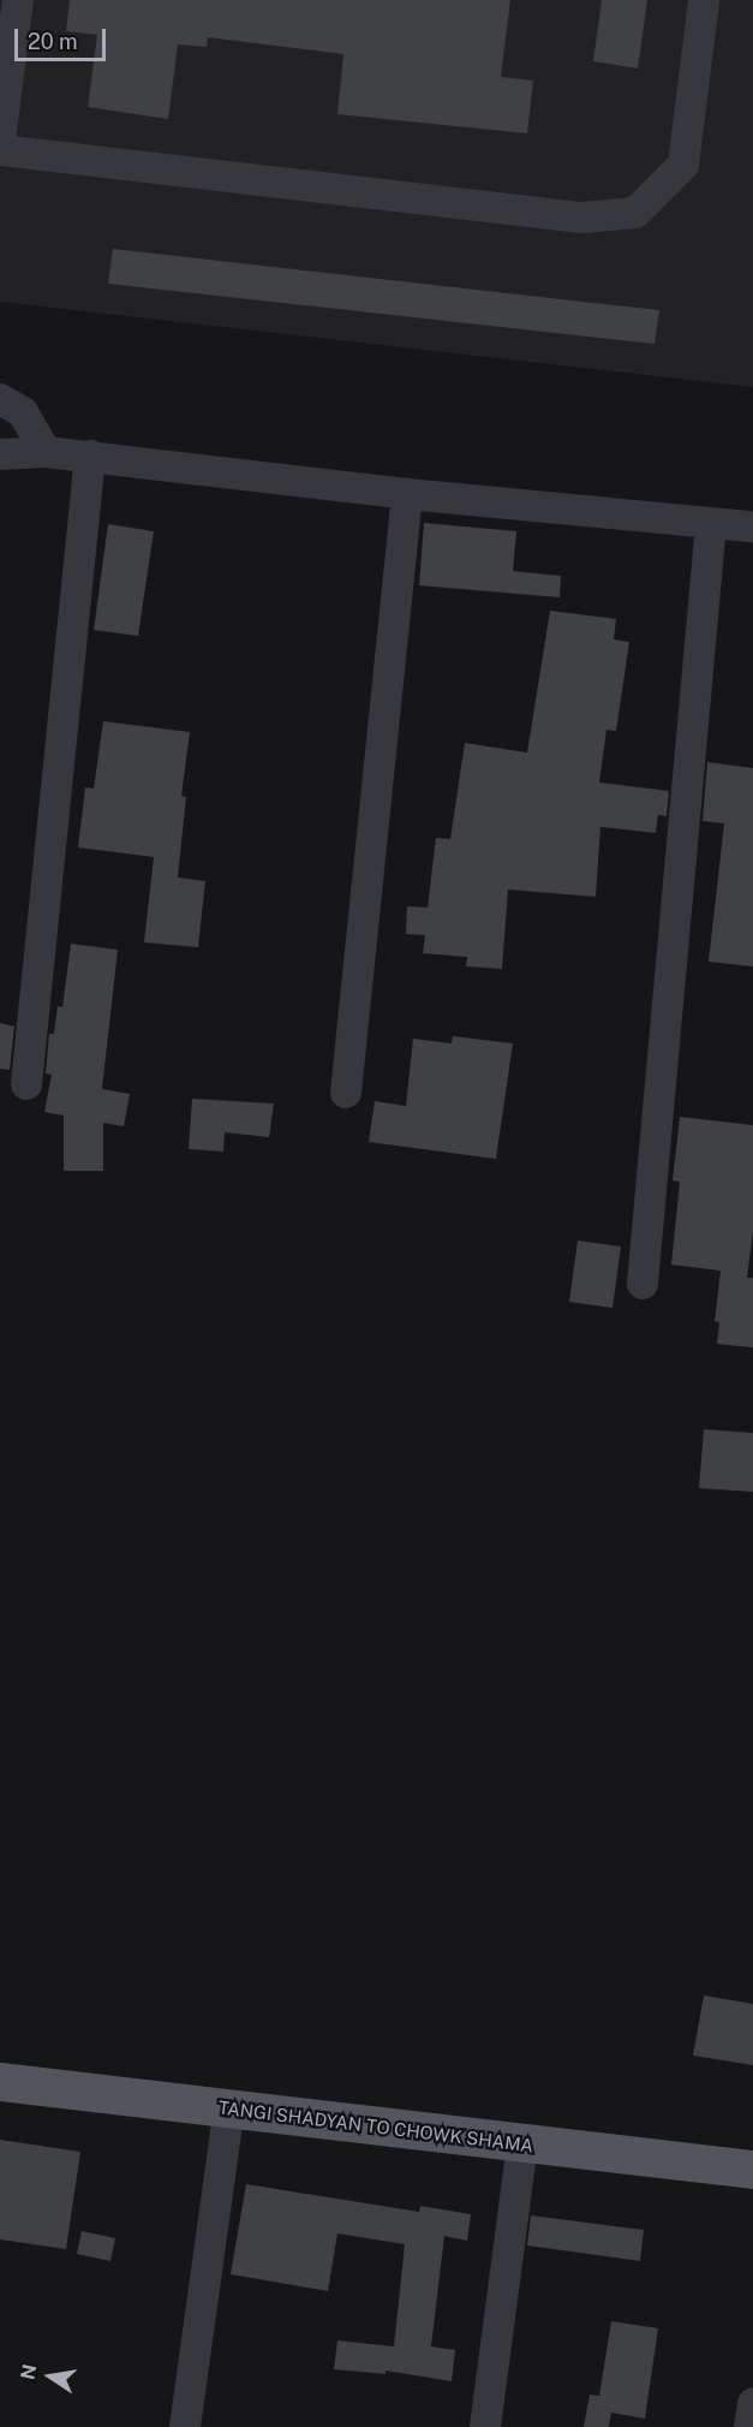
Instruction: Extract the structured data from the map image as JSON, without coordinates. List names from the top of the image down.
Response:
{
  "streets": {
    "main road": ["TANGI SHADYAN TO CHOWK SHAMA"]
  },
  "scale_bar": "20 m",
  "north": "left"
}
